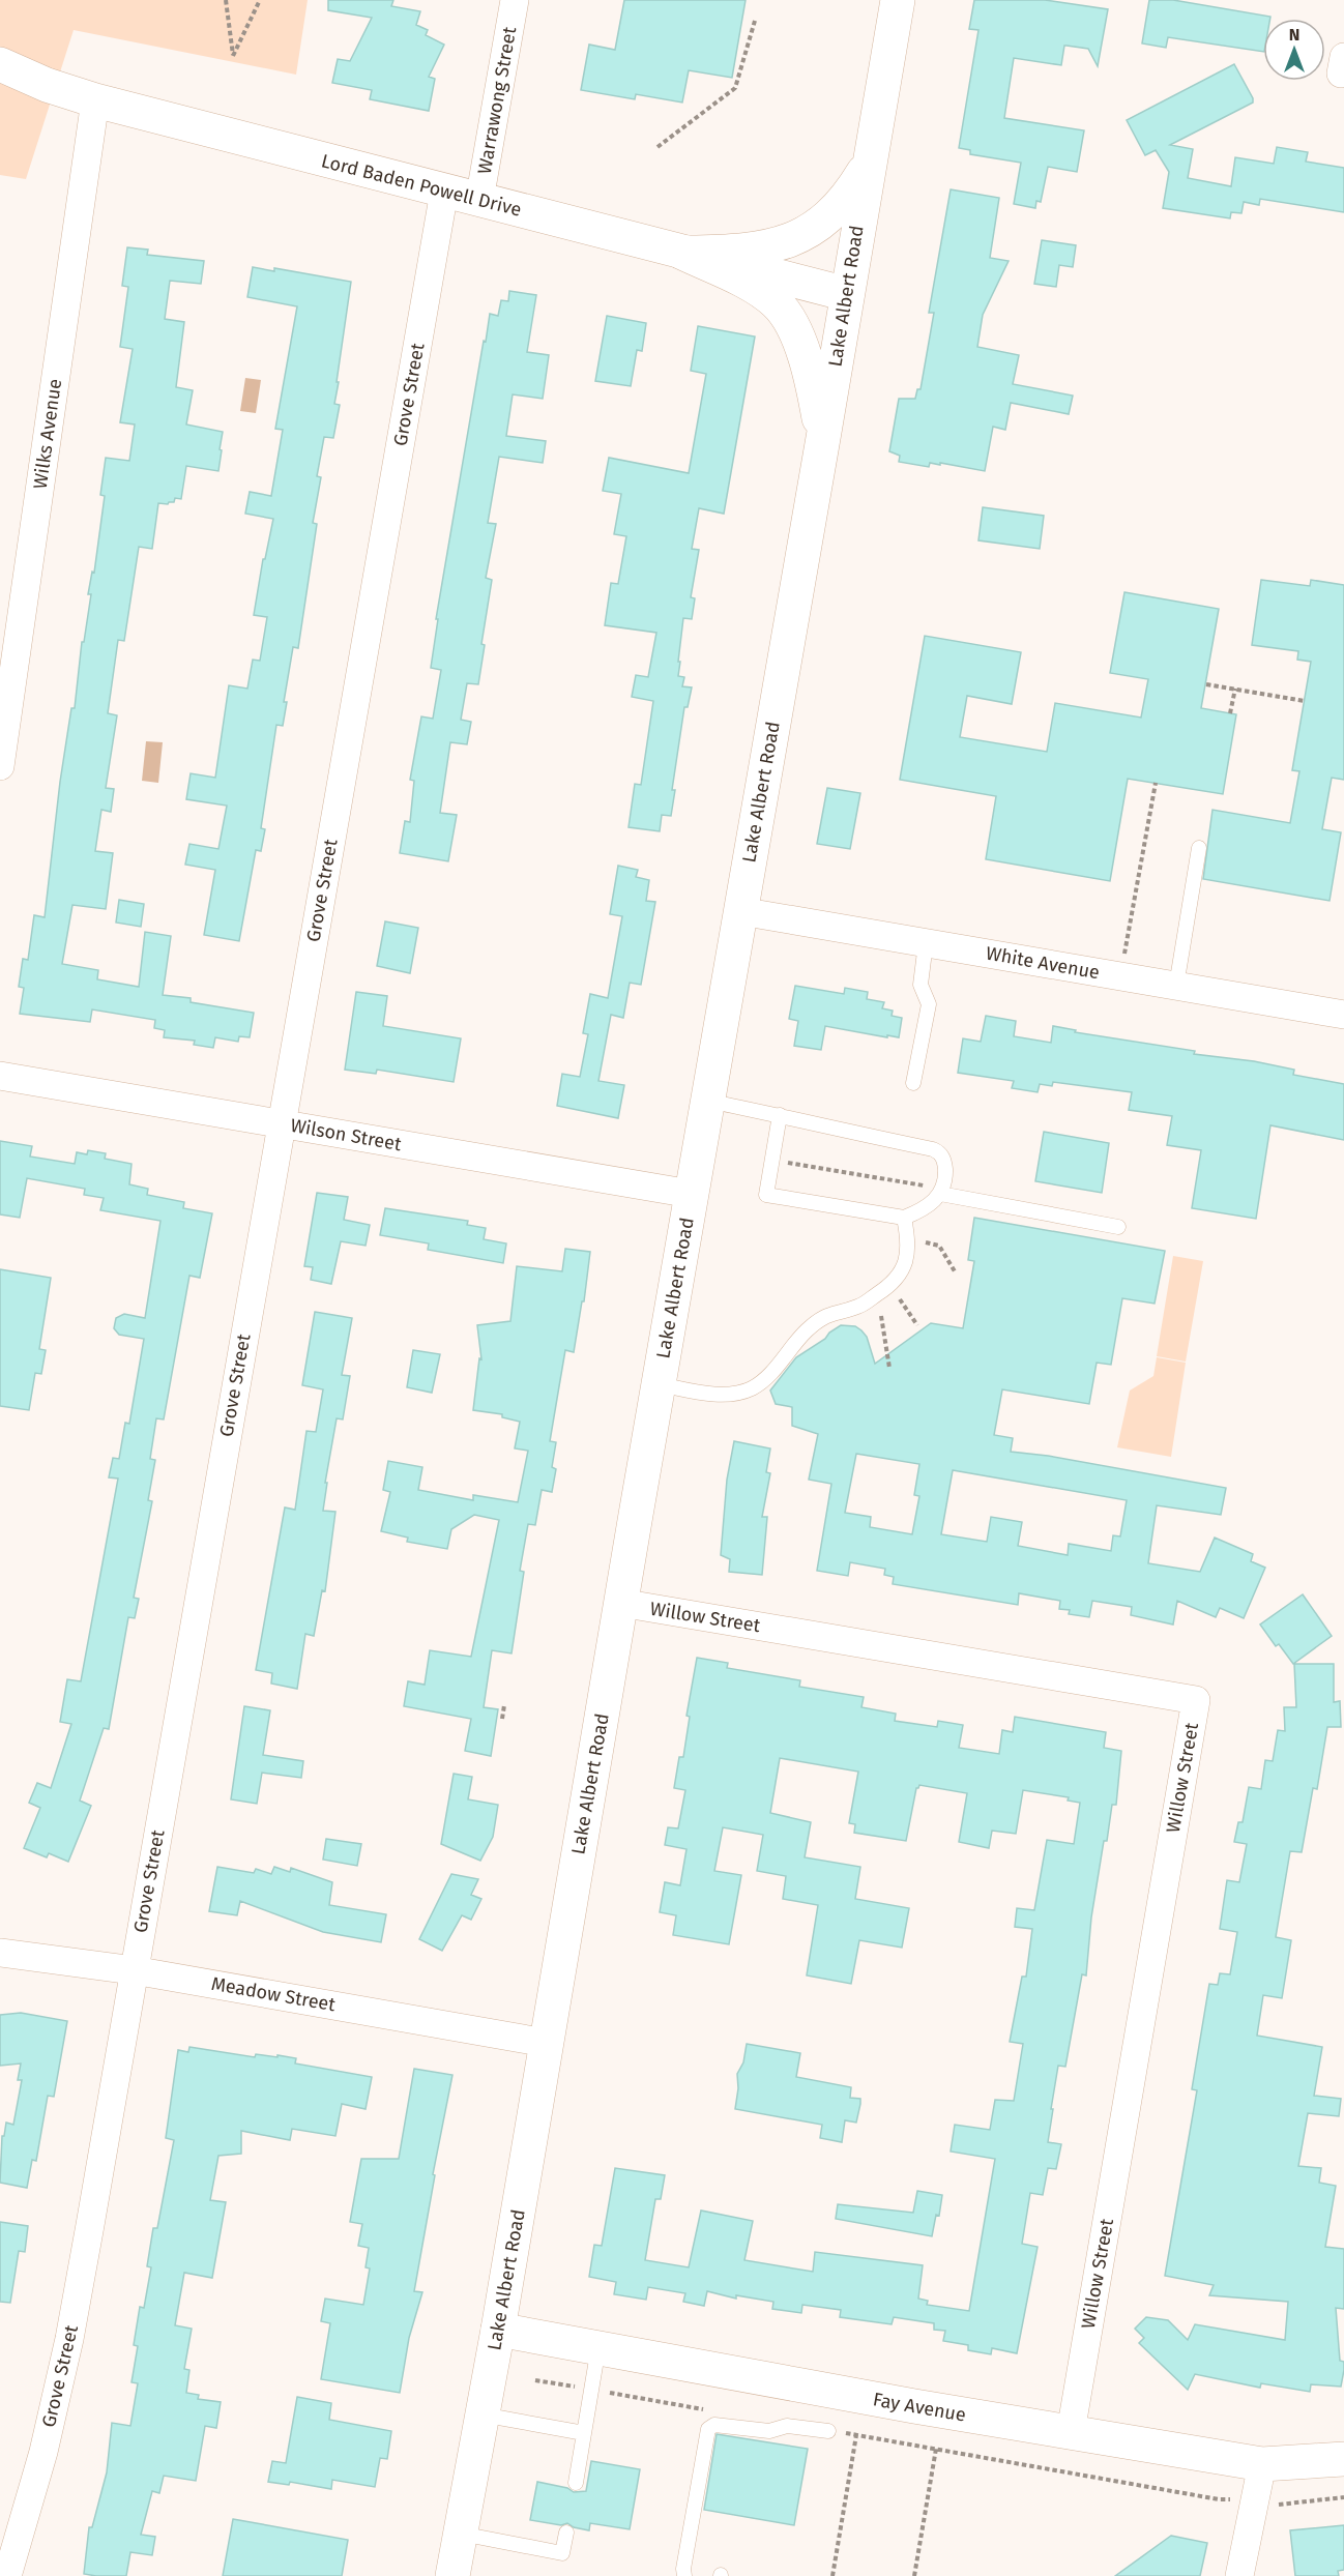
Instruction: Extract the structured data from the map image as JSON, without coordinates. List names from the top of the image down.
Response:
{
  "streets": {
    "main road": ["Lord Baden Powell Drive", "Lake Albert Road", "Fay Avenue"],
    "street": [
      "Warrawong Street",
      "Grove Street",
      "Wilks Avenue",
      "White Avenue",
      "Wilson Street",
      "Willow Street",
      "Meadow Street"
    ]
  },
  "crossings": [
    ["Warrawong Street", "Lord Baden Powell Drive"],
    ["Lord Baden Powell Drive", "Lake Albert Road"],
    ["Lord Baden Powell Drive", "Grove Street"],
    ["Lord Baden Powell Drive", "Wilks Avenue"],
    ["Lake Albert Road", "White Avenue"],
    ["Lake Albert Road", "Wilson Street"],
    ["Lake Albert Road", "Willow Street"],
    ["Lake Albert Road", "Meadow Street"],
    ["Lake Albert Road", "Fay Avenue"],
    ["Grove Street", "Wilson Street"],
    ["Grove Street", "Meadow Street"],
    ["Willow Street", "Fay Avenue"]
  ],
  "north": "top"
}
